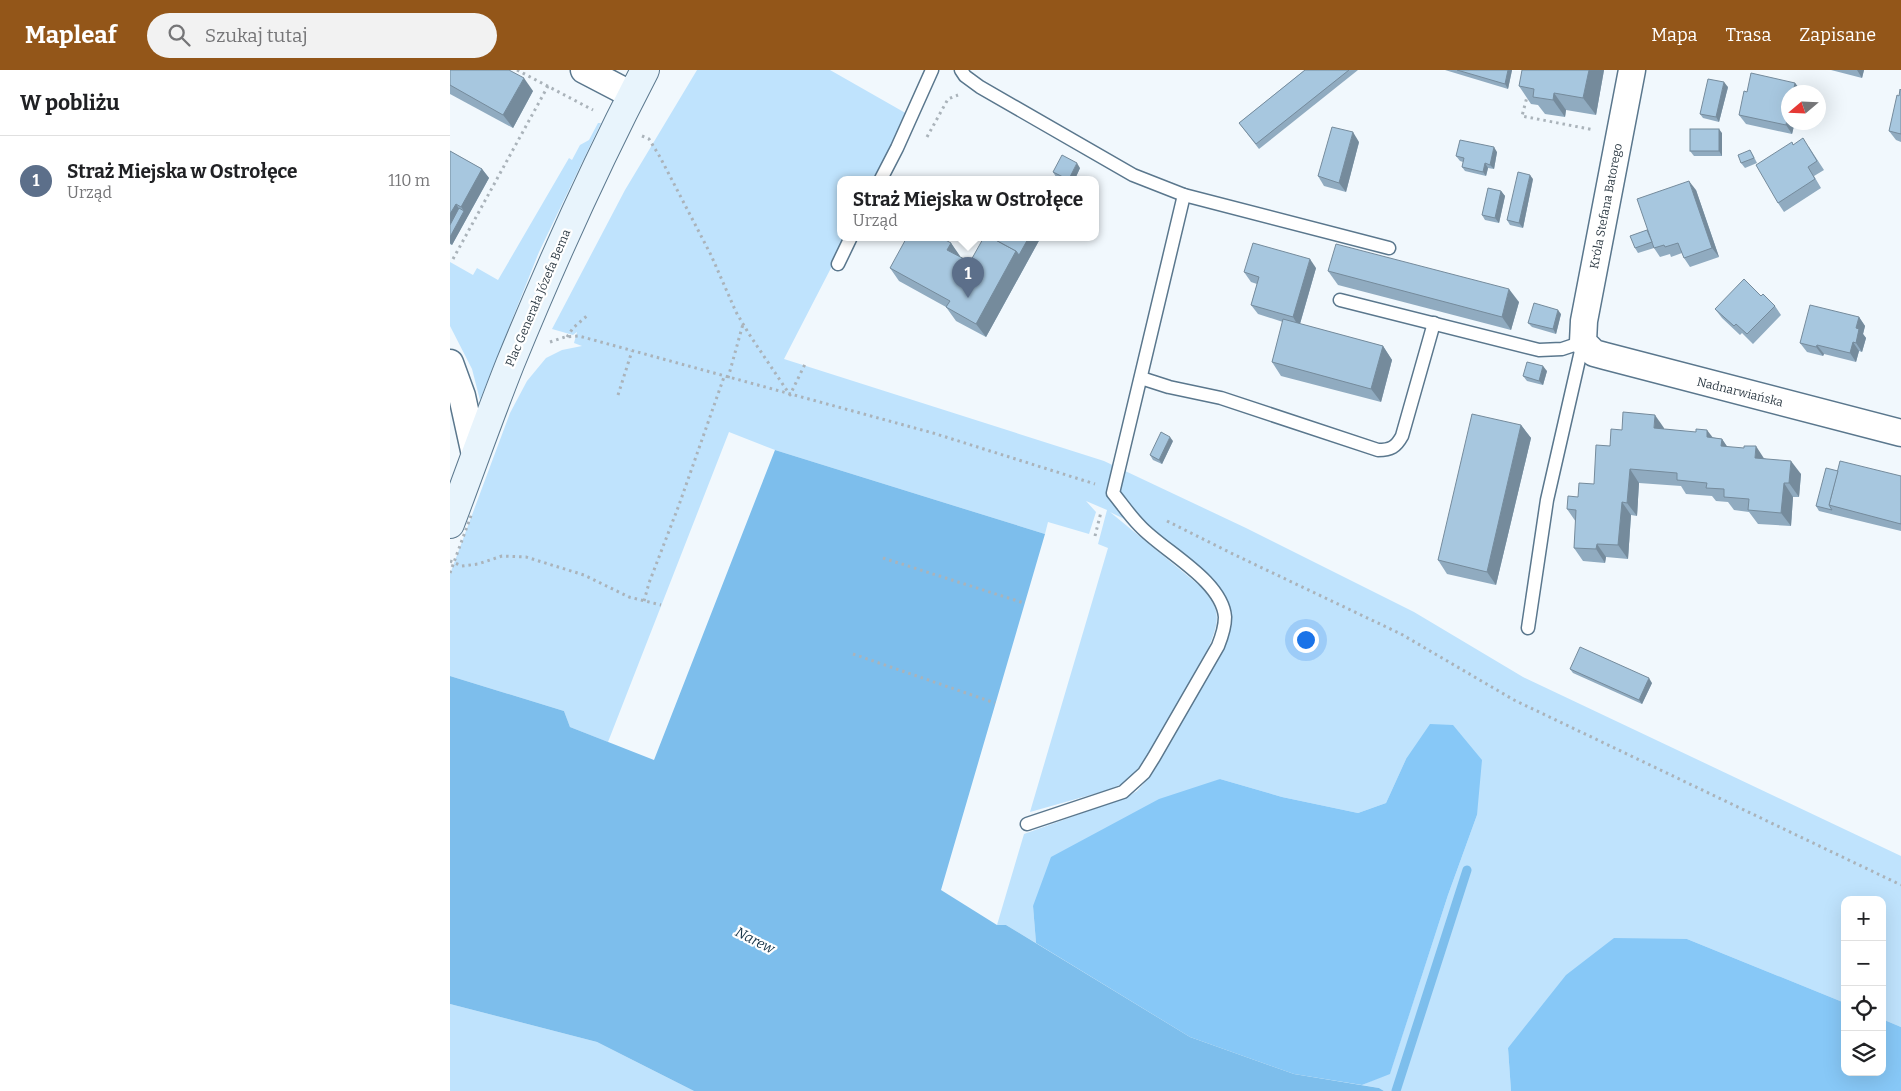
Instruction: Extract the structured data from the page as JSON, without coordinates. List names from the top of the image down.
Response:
{
  "streets": {
    "street": ["Króla Stefana Batorego", "Plac Generała Józefa Bema", "Nadnarwiańska"]
  },
  "crossings": [
    ["Króla Stefana Batorego", "Nadnarwiańska"]
  ],
  "water": ["Narew"],
  "north": "left",
  "page": {
    "header": "Mapleaf",
    "search": "Szukaj tutaj",
    "nav": ["Mapa", "Trasa", "Zapisane"],
    "heading": "W pobliżu",
    "list": [
      {
        "mark": "1",
        "name": "Straż Miejska w Ostrołęce",
        "note": "Urząd",
        "value": "110 m"
      }
    ],
    "popup": ["Straż Miejska w Ostrołęce", "Urząd"],
    "pins": "1",
    "map_buttons": ["+", "−"]
  }
}
